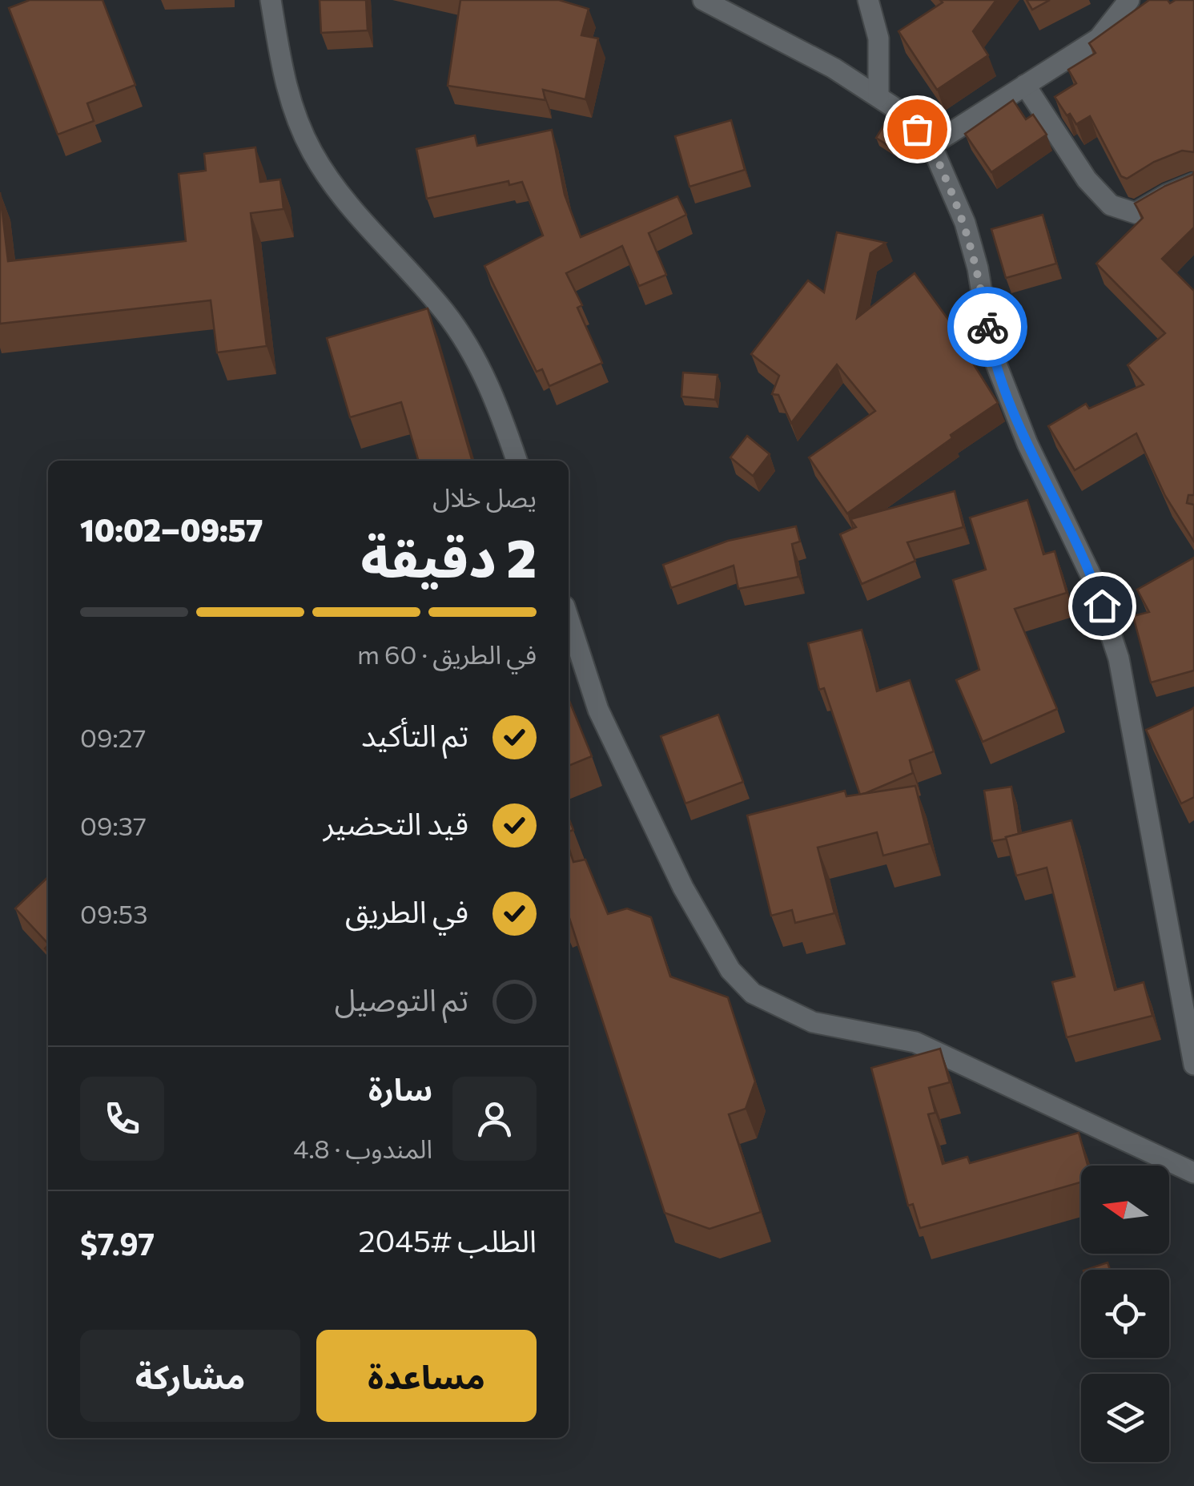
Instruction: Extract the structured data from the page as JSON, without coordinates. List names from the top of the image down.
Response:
{
  "north": "left",
  "page": {
    "heading": ["2 دقيقة", "يصل خلال", "09:57–10:02"],
    "panel": [
      "سارة",
      "المندوب · 4.8",
      "الطلب #2045",
      "$7.97"
    ],
    "bar": "في الطريق · 60 m",
    "list": [
      ["تم التأكيد", "09:27"],
      ["قيد التحضير", "09:37"],
      ["في الطريق", "09:53"],
      "تم التوصيل"
    ],
    "buttons": ["مساعدة", "مشاركة"]
  }
}
